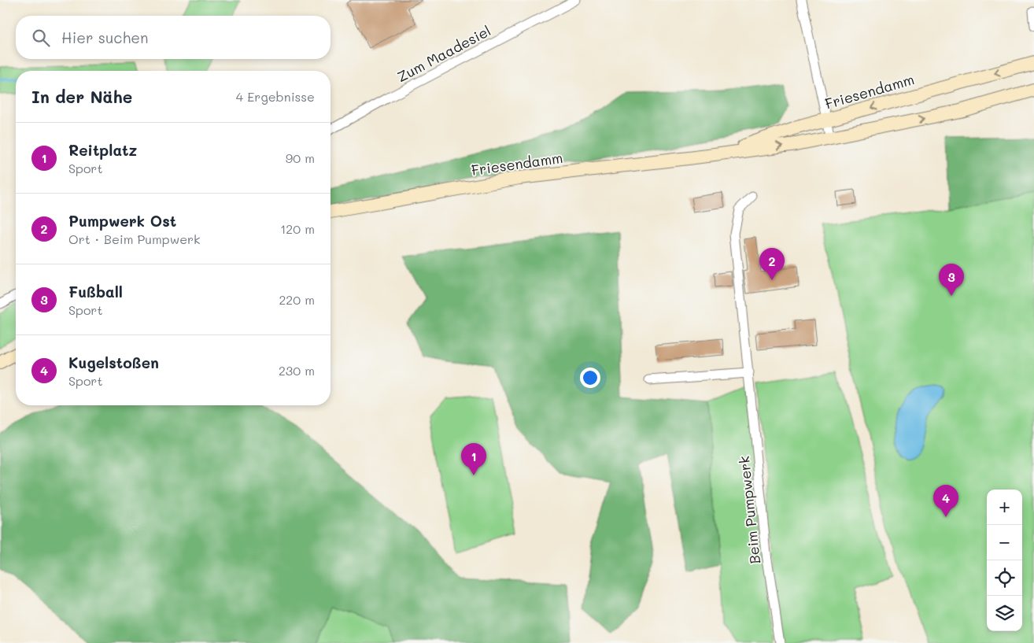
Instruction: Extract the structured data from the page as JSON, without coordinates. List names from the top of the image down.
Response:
{
  "streets": {
    "main road": ["Friesendamm"],
    "street": ["Zum Maadesiel", "Beim Pumpwerk"]
  },
  "page": {
    "search": "Hier suchen",
    "heading": ["In der Nähe", "4 Ergebnisse"],
    "list": [
      {
        "mark": "1",
        "name": "Reitplatz",
        "note": "Sport",
        "value": "90 m"
      },
      {
        "mark": "2",
        "name": "Pumpwerk Ost",
        "note": "Ort · Beim Pumpwerk",
        "value": "120 m"
      },
      {
        "mark": "3",
        "name": "Fußball",
        "note": "Sport",
        "value": "220 m"
      },
      {
        "mark": "4",
        "name": "Kugelstoßen",
        "note": "Sport",
        "value": "230 m"
      }
    ],
    "pins": [
      "2",
      "3",
      "1",
      "4"
    ],
    "map_buttons": ["+", "−"]
  }
}
